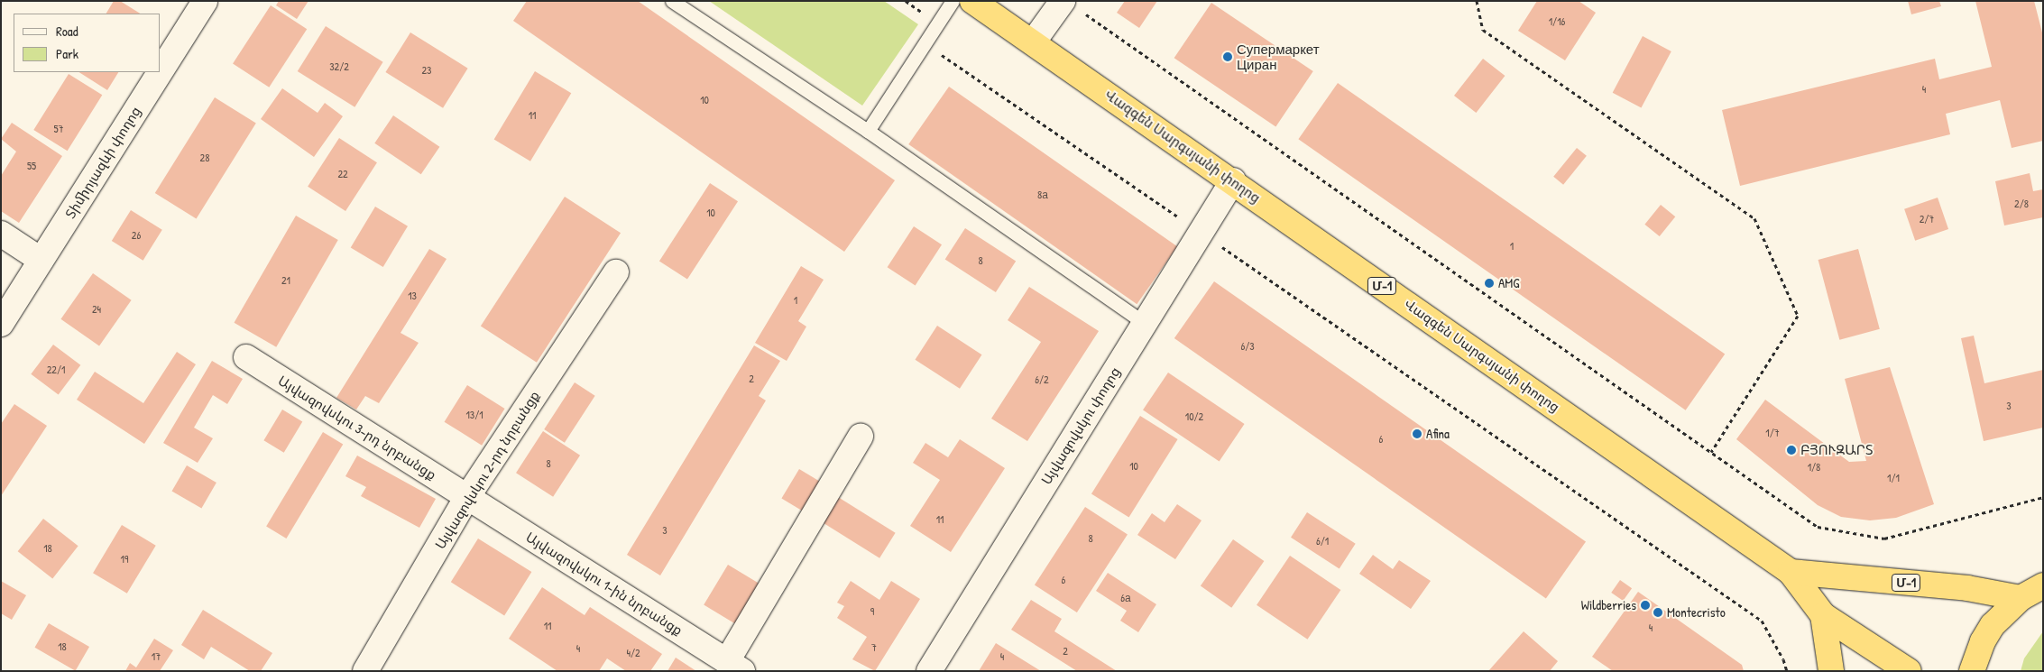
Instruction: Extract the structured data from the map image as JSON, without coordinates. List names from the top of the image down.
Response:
{
  "streets": {
    "highway": ["Վազգեն Սարգսյանի փողոց", "Մ-1"],
    "street": [
      "Տիմիրյազևի փողոց",
      "Այվազովսկու փողոց",
      "Այվազովսկու 3-րդ նրբանցք",
      "Այվազովսկու 2-րդ նրբանցք",
      "Այվազովսկու 1-ին նրբանցք"
    ]
  },
  "crossings": [
    ["Վազգեն Սարգսյանի փողոց", "Այվազովսկու փողոց"],
    ["Այվազովսկու 3-րդ նրբանցք", "Այվազովսկու 2-րդ նրբանցք"],
    ["Այվազովսկու 3-րդ նրբանցք", "Այվազովսկու 1-ին նրբանցք"],
    ["Այվազովսկու 2-րդ նրբանցք", "Այվազովսկու 1-ին նրբանցք"]
  ],
  "places": [
    "Супермаркет Циран",
    "AMG",
    "Afina",
    "ԲՅՈՒԶԱՐՏ",
    "Wildberries",
    "Montecristo"
  ],
  "house_numbers": [
    "1/16",
    "32/2",
    "23",
    "4",
    "10",
    "11",
    "57",
    "28",
    "55",
    "22",
    "8а",
    "2/8",
    "10",
    "2/7",
    "26",
    "1",
    "8",
    "21",
    "13",
    "1",
    "24",
    "6/3",
    "22/1",
    "2",
    "6/2",
    "3",
    "13/1",
    "10/2",
    "1/7",
    "6",
    "8",
    "10",
    "1/8",
    "1/1",
    "11",
    "3",
    "8",
    "6/1",
    "18",
    "19",
    "6",
    "6а",
    "9",
    "11",
    "4",
    "18",
    "7",
    "4",
    "2",
    "4/2",
    "17",
    "4"
  ],
  "legend": ["Road", "Park"]
}
